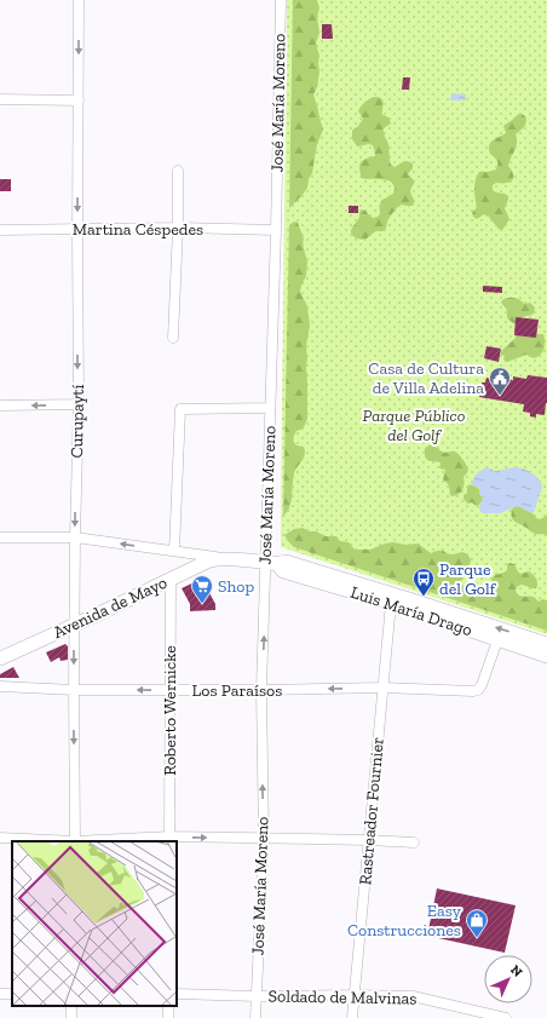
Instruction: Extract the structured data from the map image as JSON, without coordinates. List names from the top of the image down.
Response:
{
  "streets": {
    "main road": ["Avenida de Mayo", "Luis María Drago"],
    "street": [
      "José María Moreno",
      "Martina Céspedes",
      "Curupaytí",
      "Los Paraísos",
      "Roberto Wernicke",
      "Rastreador Fournier",
      "Soldado de Malvinas"
    ]
  },
  "crossings": [
    ["José María Moreno", "Martina Céspedes"],
    ["José María Moreno", "Luis María Drago"],
    ["José María Moreno", "Los Paraísos"],
    ["José María Moreno", "Soldado de Malvinas"],
    ["Martina Céspedes", "Curupaytí"],
    ["Curupaytí", "Avenida de Mayo"],
    ["Curupaytí", "Luis María Drago"],
    ["Curupaytí", "Los Paraísos"],
    ["Avenida de Mayo", "Luis María Drago"],
    ["Avenida de Mayo", "Roberto Wernicke"],
    ["Luis María Drago", "Los Paraísos"],
    ["Luis María Drago", "Rastreador Fournier"],
    ["Los Paraísos", "Roberto Wernicke"],
    ["Los Paraísos", "Rastreador Fournier"],
    ["Rastreador Fournier", "Soldado de Malvinas"]
  ],
  "one_way": ["Curupaytí", "Luis María Drago", "Los Paraísos"],
  "parks": ["Parque Público del Golf"],
  "places": {
    "public building": ["Casa de Cultura de Villa Adelina"],
    "bus stop": ["Parque del Golf"],
    "supermarket": ["Shop"],
    "shop": ["Easy Construcciones"]
  },
  "north": "top right"
}
